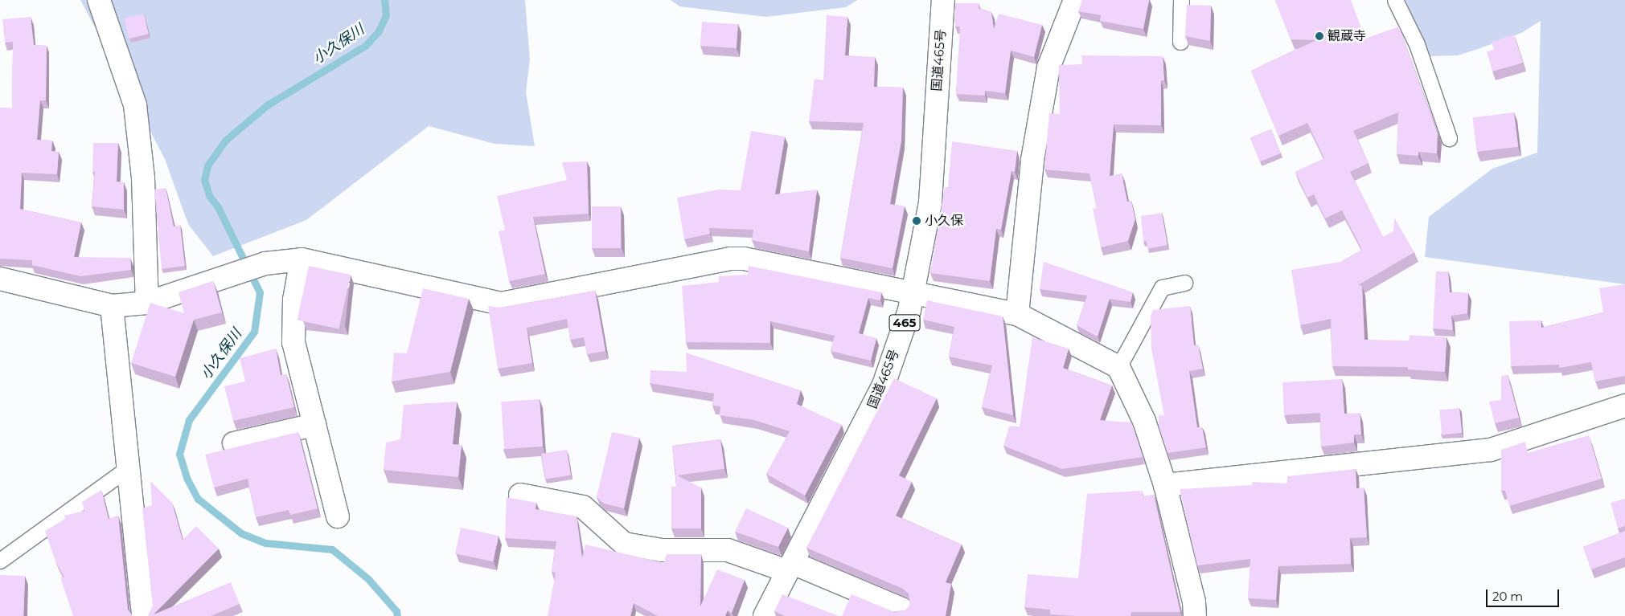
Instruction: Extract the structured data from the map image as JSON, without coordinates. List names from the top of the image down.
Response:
{
  "streets": {
    "main road": ["国道465号", "465"]
  },
  "water": ["小久保川"],
  "places": ["観蔵寺", "小久保"],
  "scale_bar": "20 m"
}
